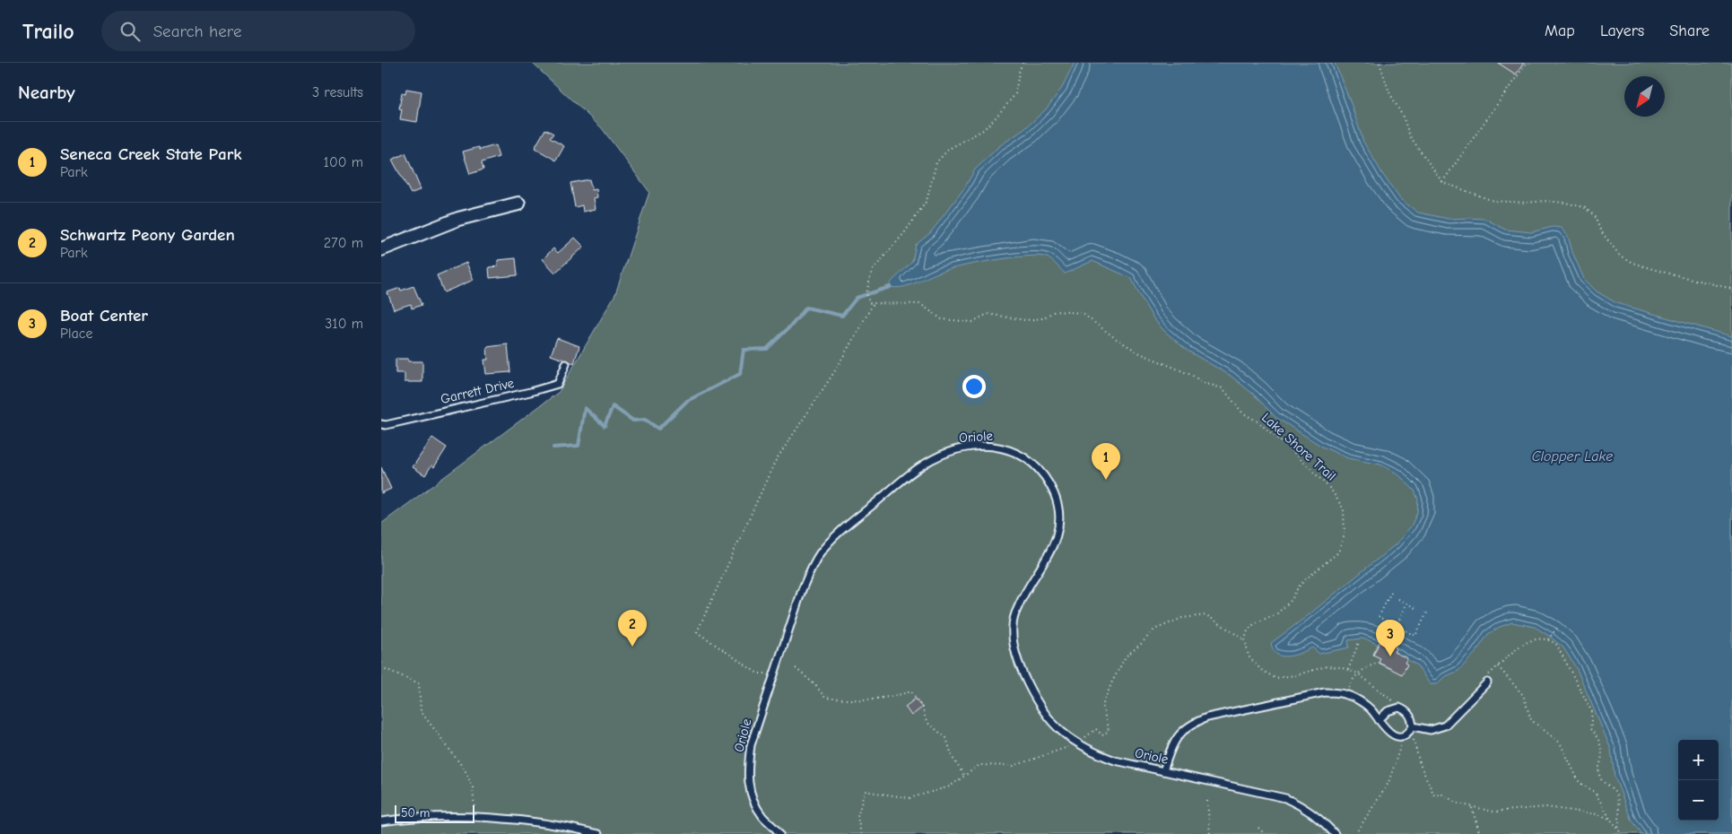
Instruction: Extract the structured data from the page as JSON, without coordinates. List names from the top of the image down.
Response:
{
  "streets": {
    "lane": ["Garrett Drive", "Oriole"],
    "path": ["Lake Shore Trail"]
  },
  "water": ["Clopper Lake"],
  "scale_bar": "50 m",
  "north": "bottom left",
  "page": {
    "header": "Trailo",
    "search": "Search here",
    "nav": ["Map", "Layers", "Share"],
    "heading": ["Nearby", "3 results"],
    "list": [
      {
        "mark": "1",
        "name": "Seneca Creek State Park",
        "note": "Park",
        "value": "100 m"
      },
      {
        "mark": "2",
        "name": "Schwartz Peony Garden",
        "note": "Park",
        "value": "270 m"
      },
      {
        "mark": "3",
        "name": "Boat Center",
        "note": "Place",
        "value": "310 m"
      }
    ],
    "pins": ["1", "2", "3"],
    "map_buttons": ["+", "−"],
    "scale": "50 m"
  }
}
